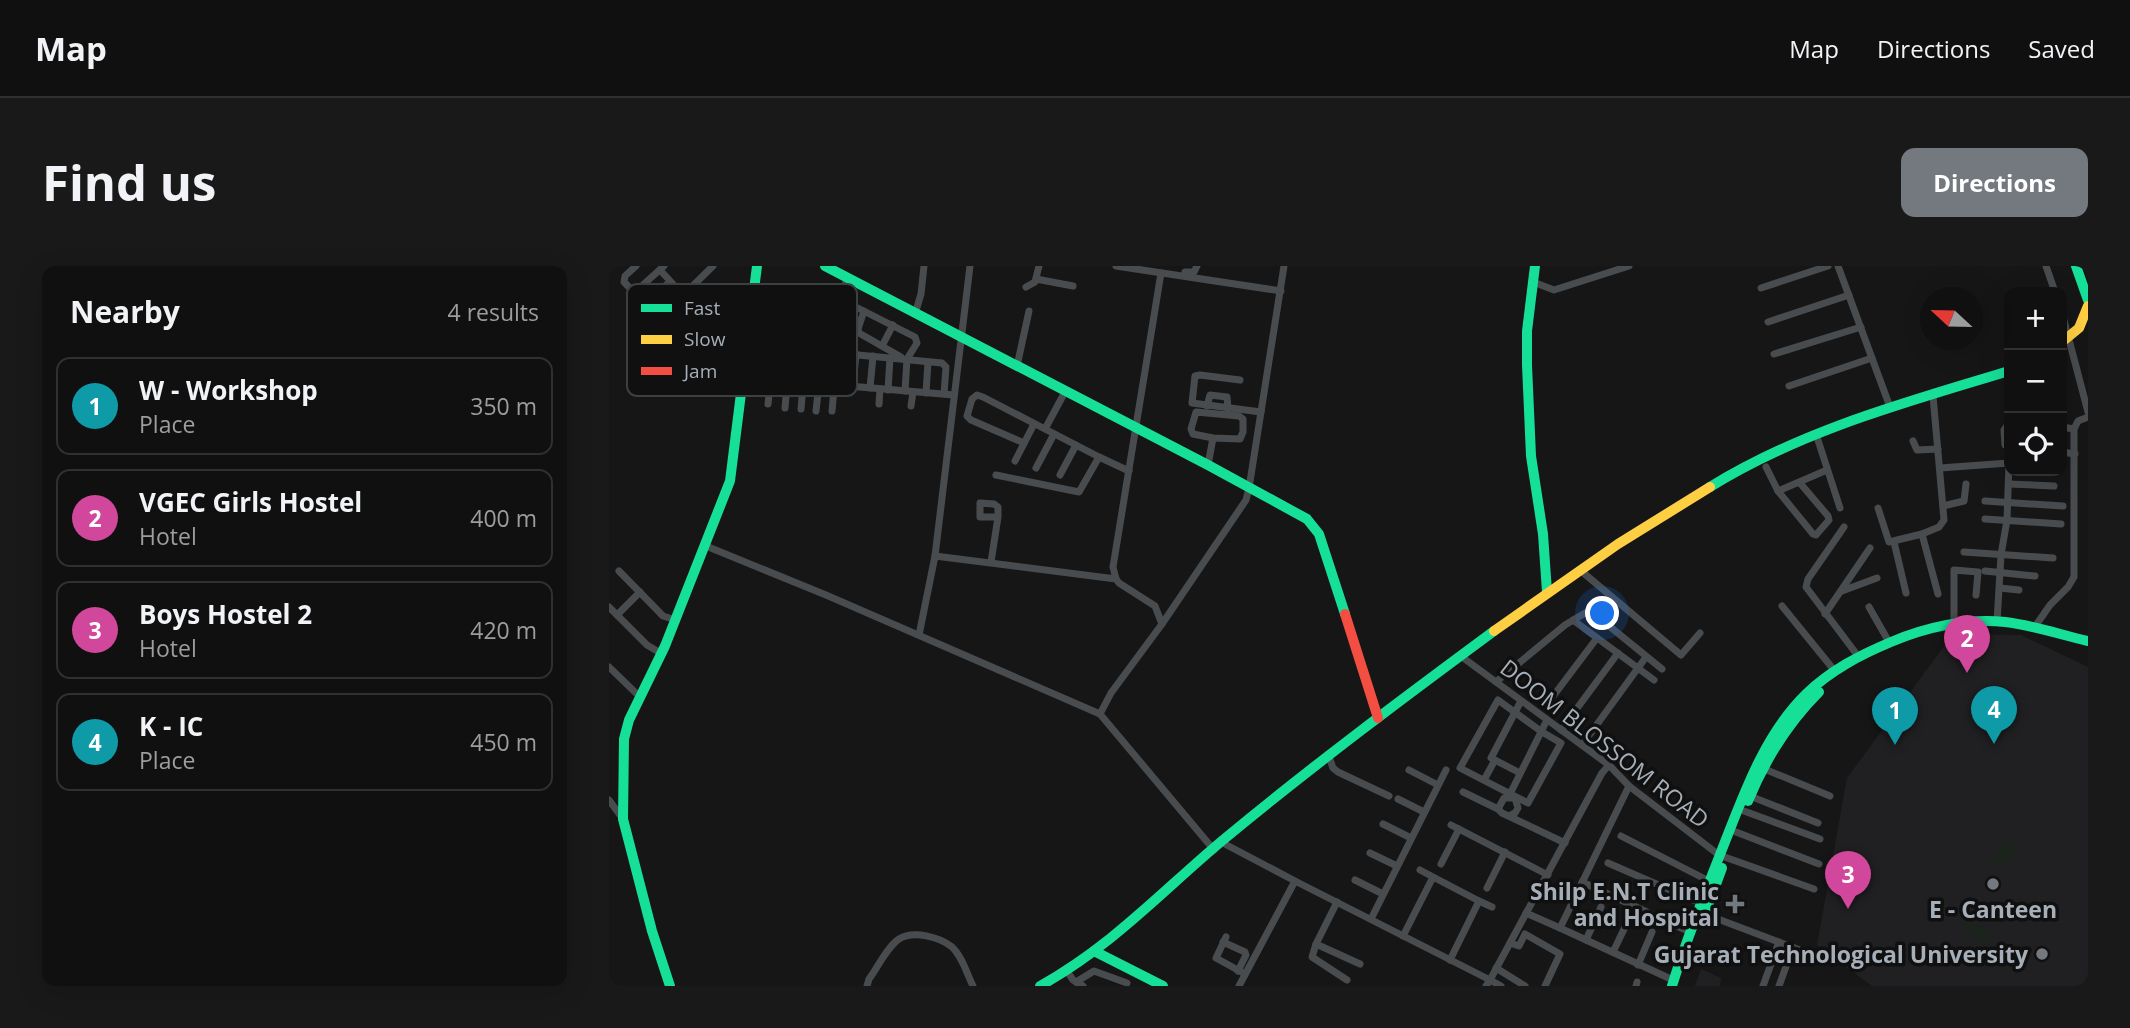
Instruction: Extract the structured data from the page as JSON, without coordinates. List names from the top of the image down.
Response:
{
  "streets": {
    "street": ["DOOM BLOSSOM ROAD"]
  },
  "places": {
    "other": ["E - Canteen", "Gujarat Technological University"],
    "health": ["Shilp E.N.T Clinic and Hospital"]
  },
  "legend": ["Fast", "Slow", "Jam"],
  "north": "left",
  "page": {
    "header": "Map",
    "nav": ["Map", "Directions", "Saved"],
    "buttons": "Directions",
    "title": "Find us",
    "heading": ["Nearby", "4 results"],
    "map_buttons": ["+", "−"],
    "list": [
      {
        "mark": "1",
        "name": "W - Workshop",
        "note": "Place",
        "value": "350 m"
      },
      {
        "mark": "2",
        "name": "VGEC Girls Hostel",
        "note": "Hotel",
        "value": "400 m"
      },
      {
        "mark": "3",
        "name": "Boys Hostel 2",
        "note": "Hotel",
        "value": "420 m"
      },
      {
        "mark": "4",
        "name": "K - IC",
        "note": "Place",
        "value": "450 m"
      }
    ],
    "pins": [
      "2",
      "4",
      "1",
      "3"
    ]
  }
}
